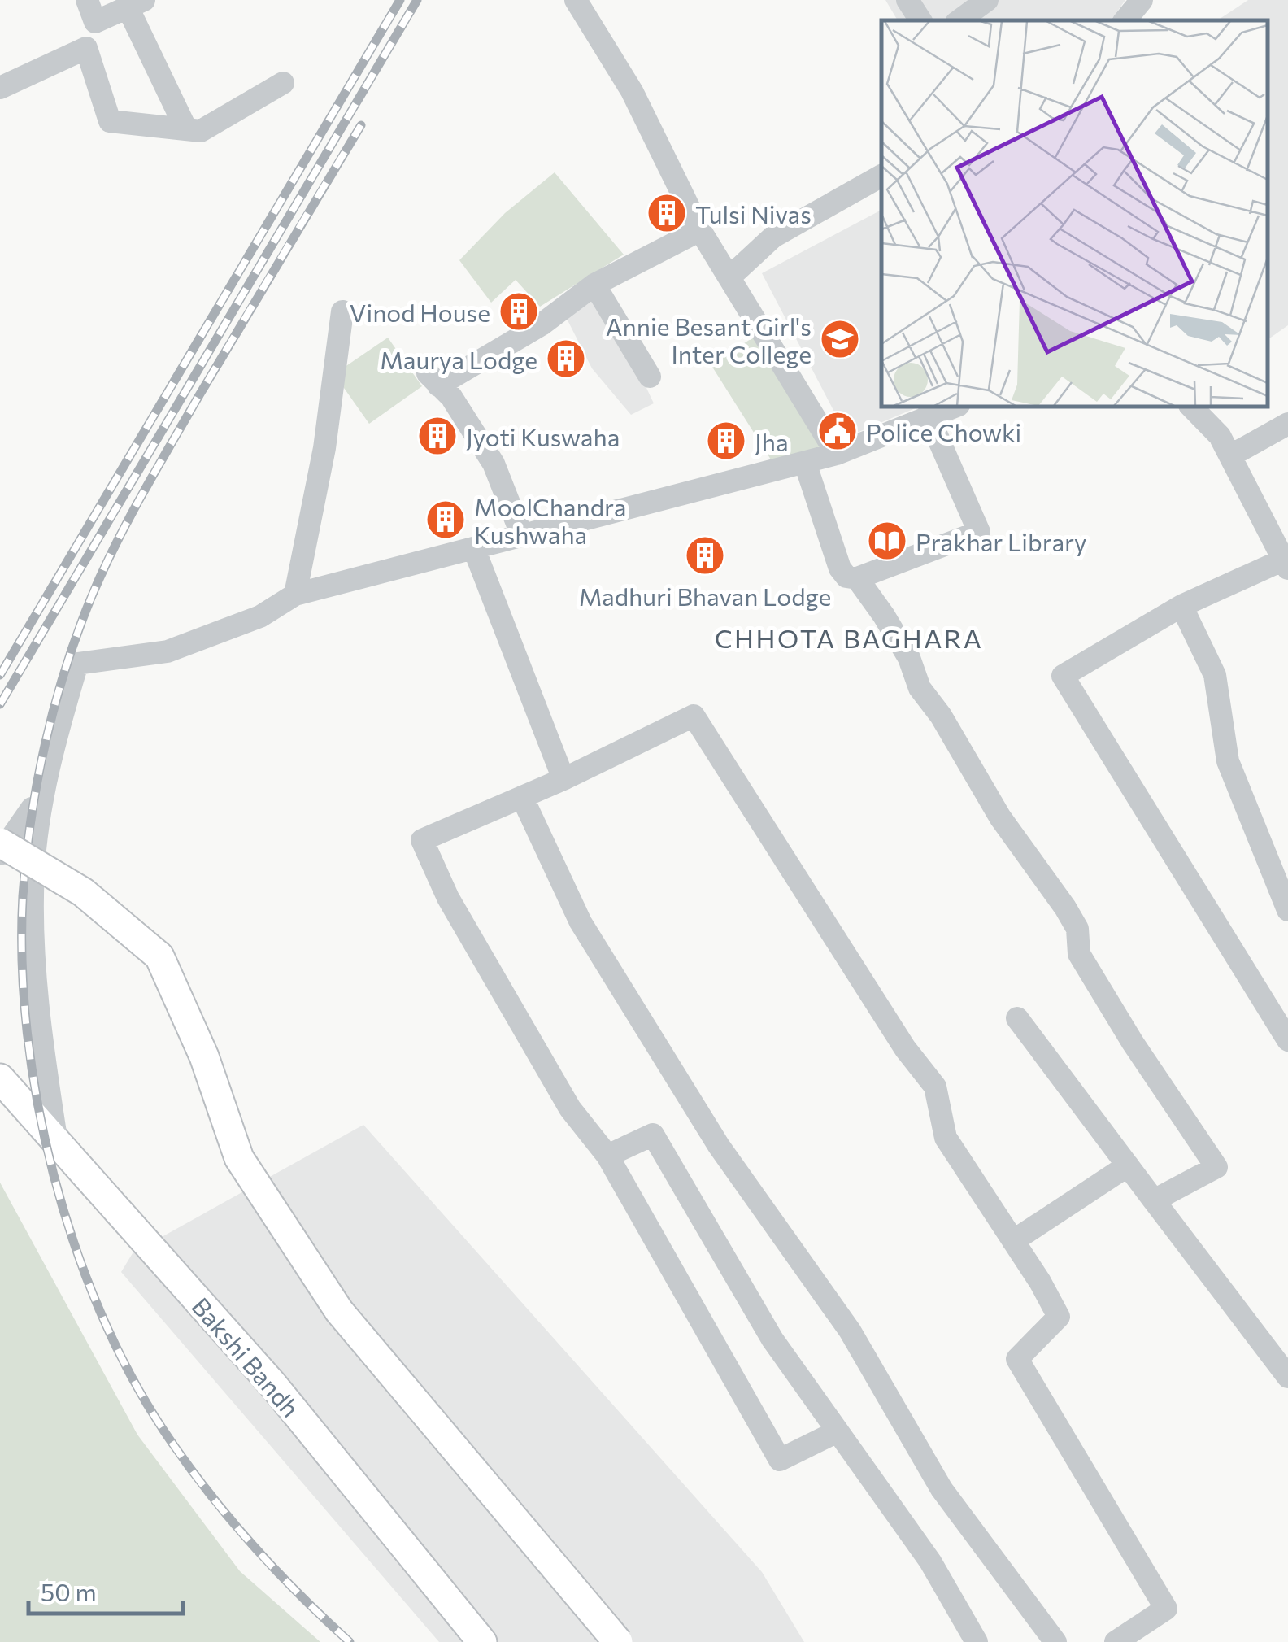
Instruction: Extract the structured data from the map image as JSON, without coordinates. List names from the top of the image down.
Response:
{
  "streets": {
    "main road": ["Bakshi Bandh"]
  },
  "districts": ["CHHOTA BAGHARA"],
  "places": {
    "building": [
      "Tulsi Nivas",
      "Vinod House",
      "Maurya Lodge",
      "Jyoti Kuswaha",
      "Jha",
      "MoolChandra Kushwaha",
      "Madhuri Bhavan Lodge"
    ],
    "school or university": ["Annie Besant Girl's Inter College"],
    "public building": ["Police Chowki"],
    "library": ["Prakhar Library"]
  },
  "scale_bar": "50 m"
}
